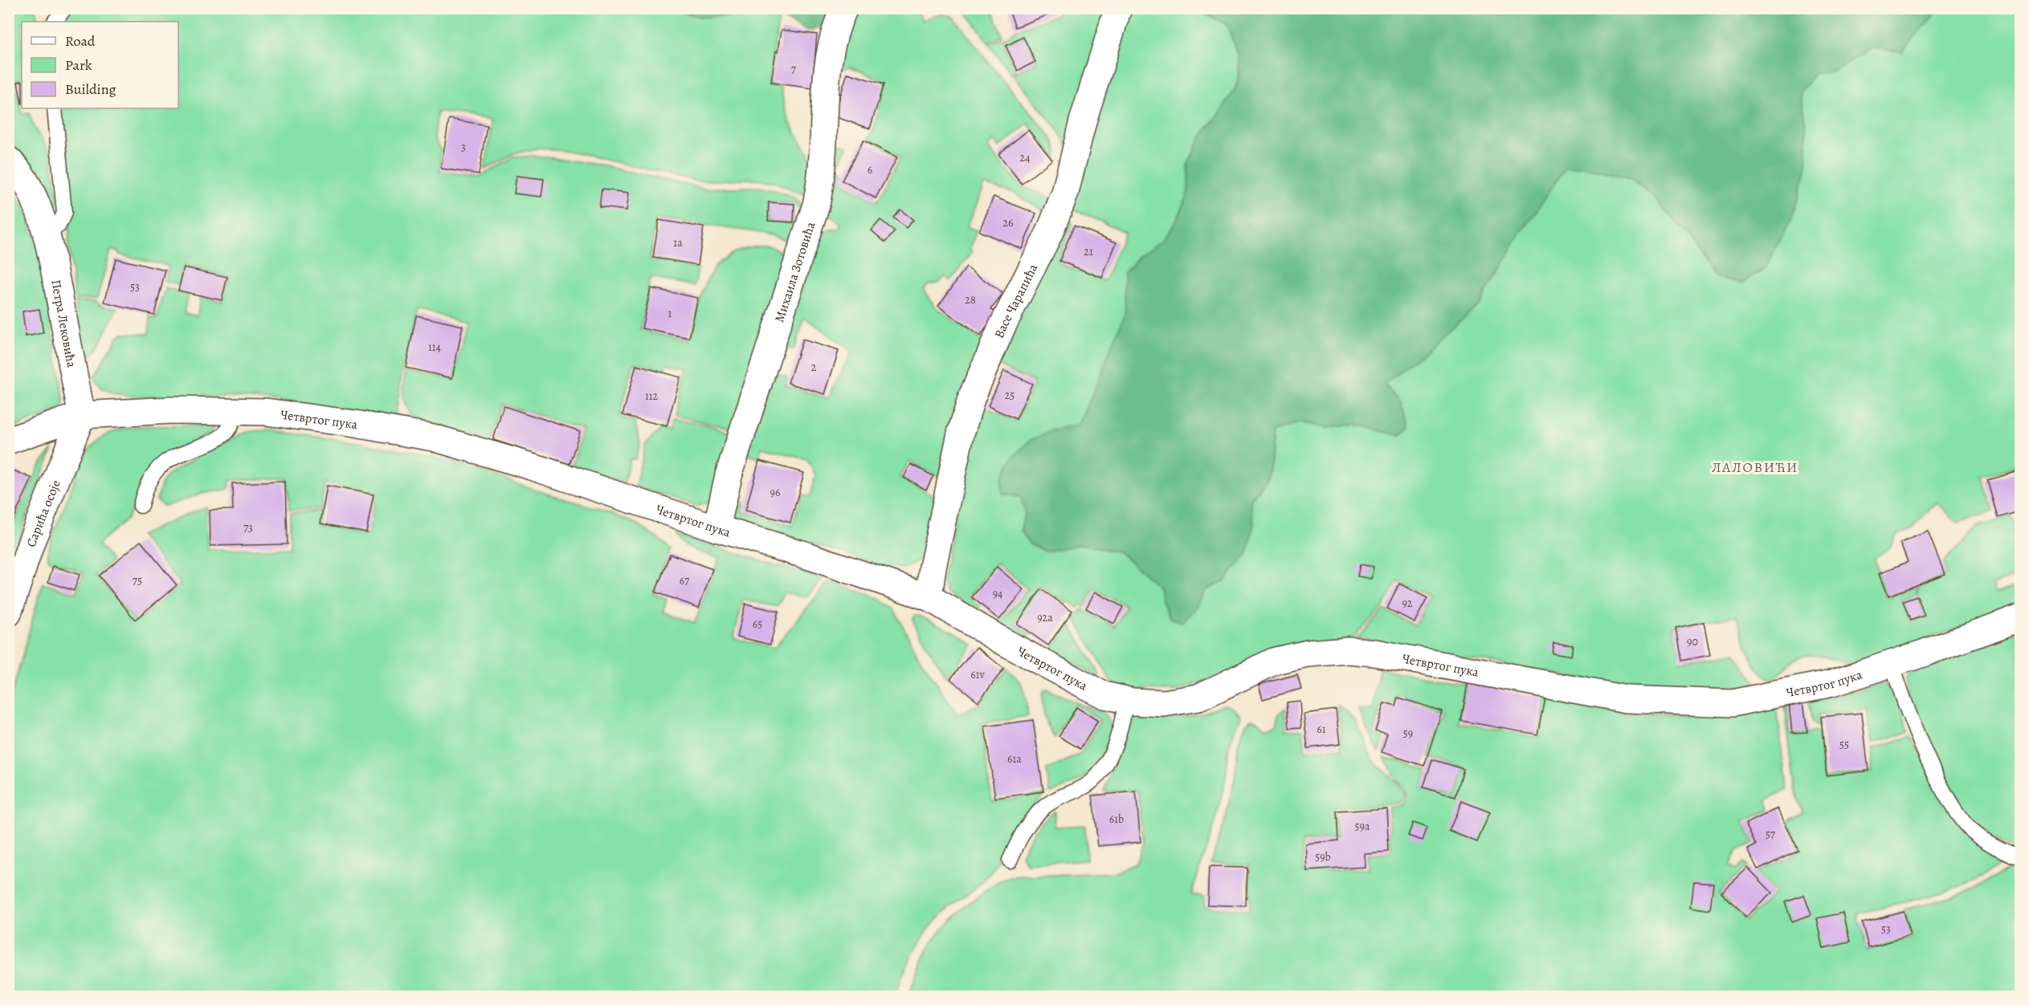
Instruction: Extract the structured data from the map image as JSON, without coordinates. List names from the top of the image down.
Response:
{
  "streets": {
    "street": [
      "Михаила Зотовића",
      "Васе Чарапића",
      "Петра Лековића",
      "Четвртог пука",
      "Сарића осоје"
    ]
  },
  "crossings": [
    ["Михаила Зотовића", "Четвртог пука"],
    ["Васе Чарапића", "Четвртог пука"],
    ["Петра Лековића", "Четвртог пука"],
    ["Петра Лековића", "Сарића осоје"],
    ["Четвртог пука", "Сарића осоје"]
  ],
  "districts": ["ЛАЛОВИЋИ"],
  "house_numbers": [
    "7",
    "3",
    "24",
    "6",
    "26",
    "1a",
    "21",
    "53",
    "28",
    "1",
    "114",
    "2",
    "25",
    "112",
    "96",
    "73",
    "75",
    "67",
    "94",
    "92",
    "92a",
    "65",
    "90",
    "61v",
    "61",
    "59",
    "55",
    "61a",
    "61b",
    "59a",
    "57",
    "59b",
    "53"
  ],
  "legend": ["Road", "Park", "Building"]
}
